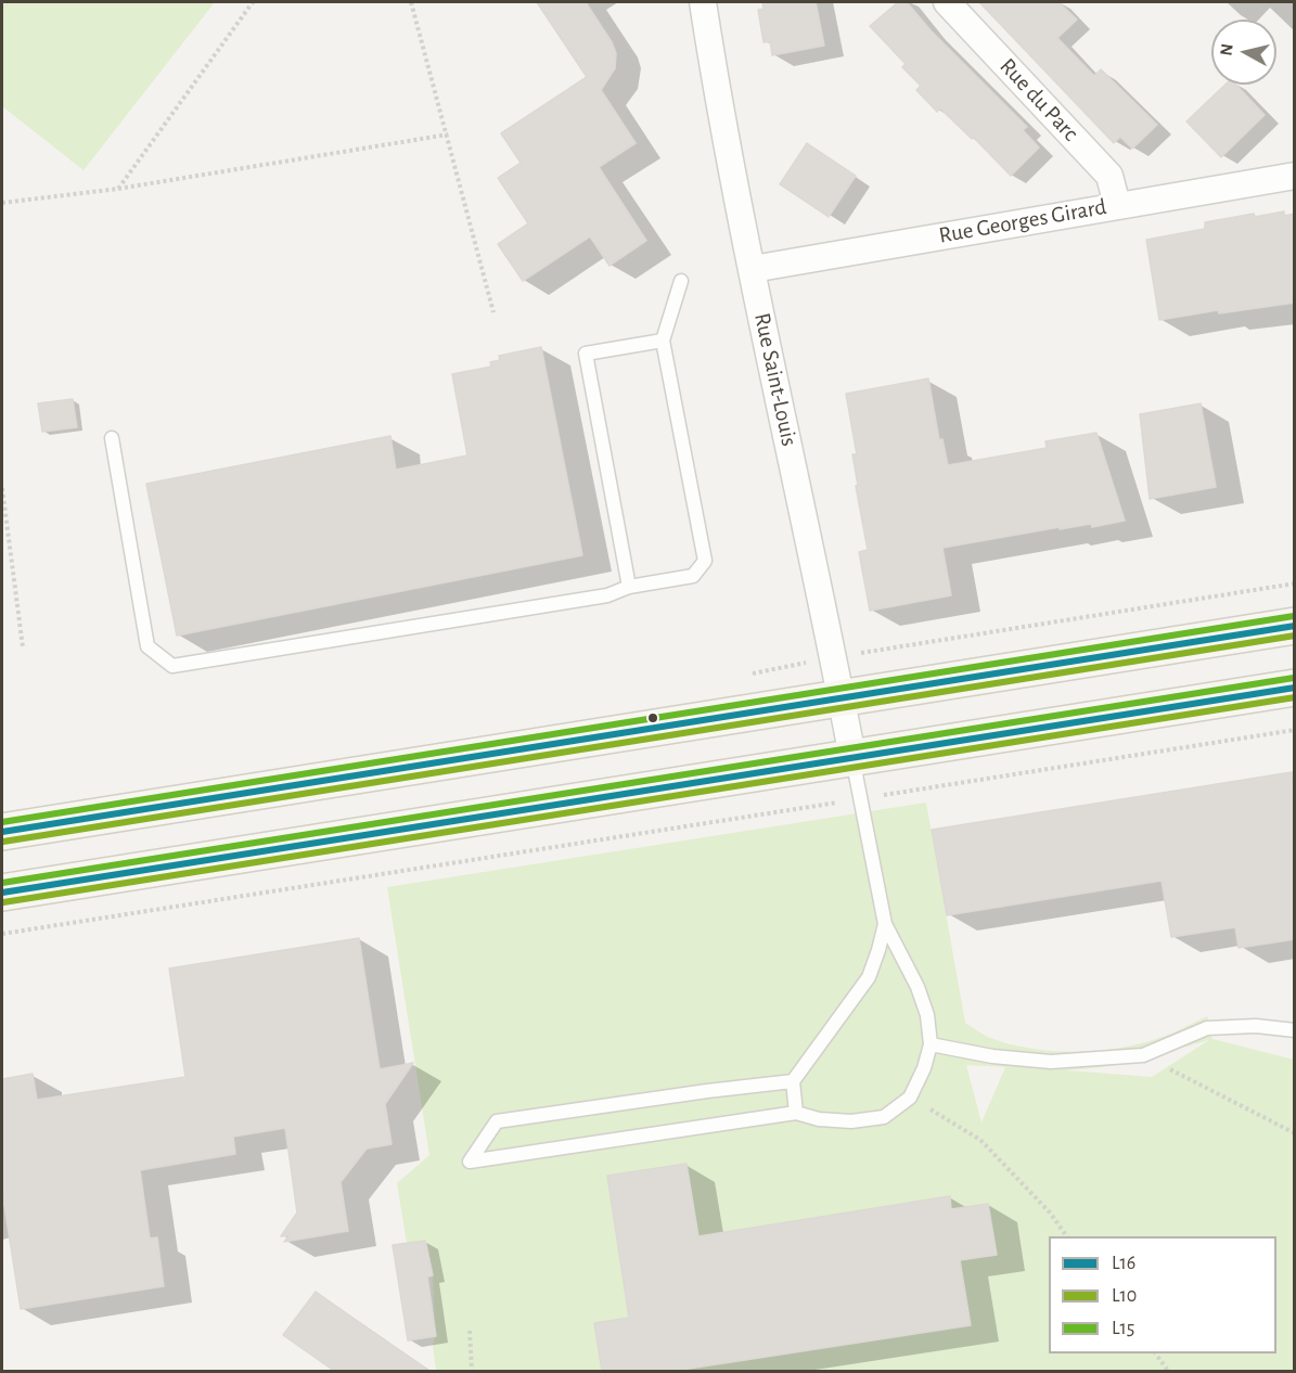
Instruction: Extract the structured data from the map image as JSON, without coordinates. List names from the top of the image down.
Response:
{
  "streets": {
    "street": ["Rue du Parc", "Rue Georges Girard", "Rue Saint-Louis"]
  },
  "crossings": [
    ["Rue du Parc", "Rue Georges Girard"],
    ["Rue Georges Girard", "Rue Saint-Louis"]
  ],
  "lines": ["transit line L15", "transit line L16", "transit line L10"],
  "legend": ["L16", "L10", "L15"],
  "north": "left"
}
